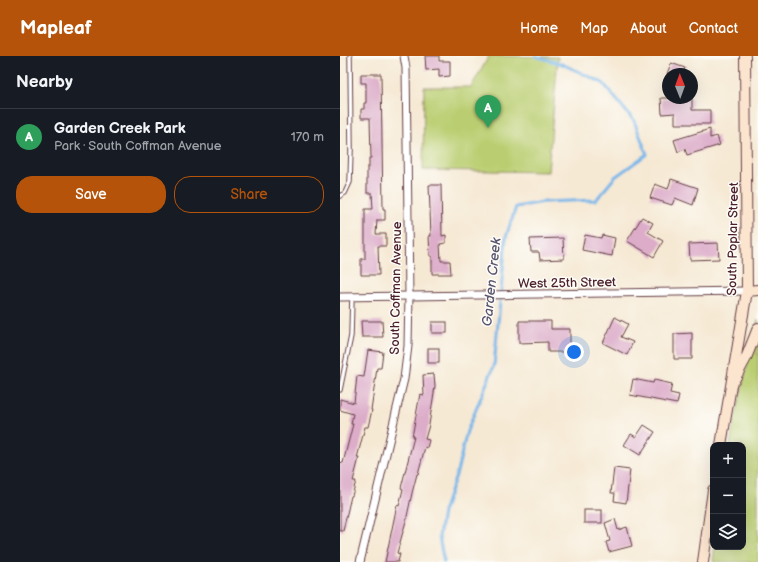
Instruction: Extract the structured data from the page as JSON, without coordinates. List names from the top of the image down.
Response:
{
  "streets": {
    "main road": ["South Poplar Street"],
    "street": ["West 25th Street", "South Coffman Avenue"]
  },
  "crossings": [
    ["South Poplar Street", "West 25th Street"],
    ["West 25th Street", "South Coffman Avenue"]
  ],
  "water": ["Garden Creek"],
  "north": "top",
  "page": {
    "header": "Mapleaf",
    "nav": [
      "Home",
      "Map",
      "About",
      "Contact"
    ],
    "heading": "Nearby",
    "pins": "A",
    "list": [
      {
        "mark": "A",
        "name": "Garden Creek Park",
        "note": "Park · South Coffman Avenue",
        "value": "170 m"
      }
    ],
    "buttons": ["Save", "Share"],
    "map_buttons": ["+", "−"]
  }
}
